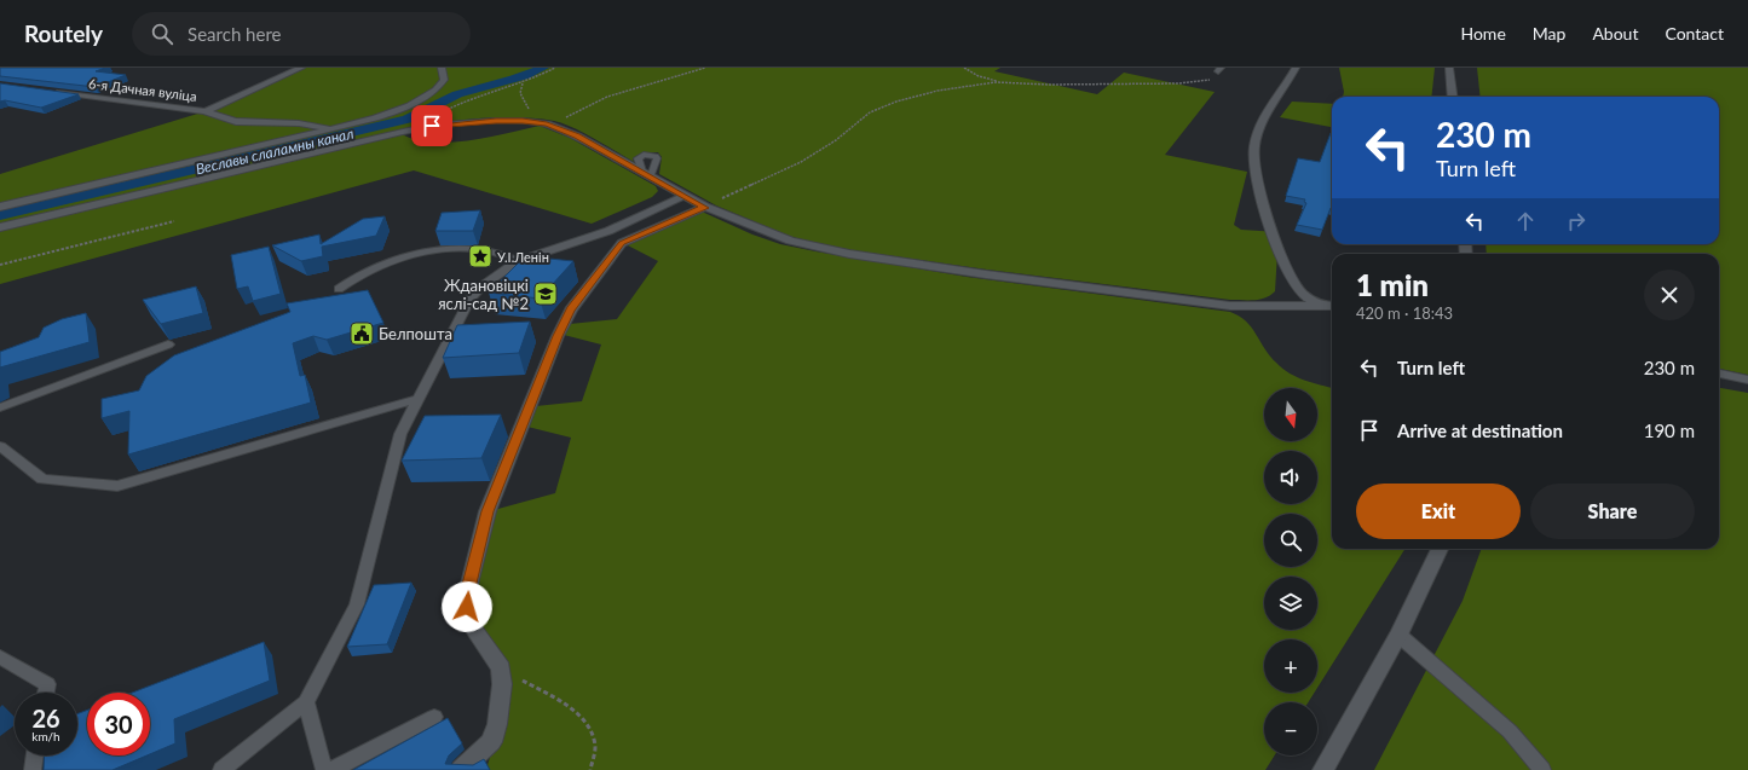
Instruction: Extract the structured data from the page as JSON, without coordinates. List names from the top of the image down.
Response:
{
  "streets": {
    "street": ["6-я Дачная вуліца"]
  },
  "water": ["Веславы слаламны канал"],
  "places": {
    "place": ["У.І.Ленін"],
    "school or university": ["Ждановіцкі яслі-сад №2"],
    "public building": ["Белпошта"]
  },
  "north": "bottom",
  "page": {
    "header": "Routely",
    "search": "Search here",
    "nav": [
      "Home",
      "Map",
      "About",
      "Contact"
    ],
    "turn": ["230 m", "Turn left"],
    "heading": ["1 min", "420 m · 18:43"],
    "list": [
      {
        "name": "Turn left",
        "value": "230 m"
      },
      {
        "name": "Arrive at destination",
        "value": "190 m"
      }
    ],
    "map_buttons": ["+", "−"],
    "buttons": ["Exit", "Share"],
    "speed": "26 km/h",
    "limit": "30"
  }
}
